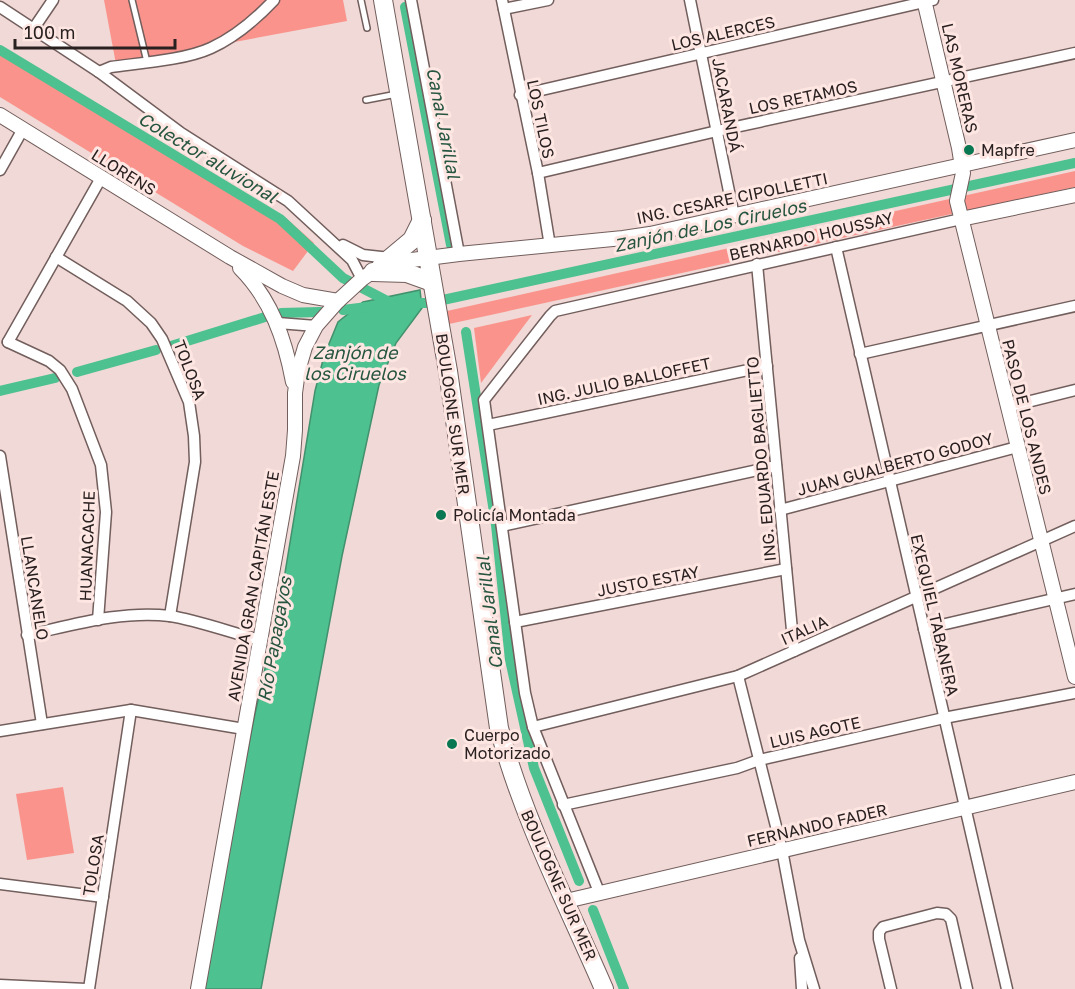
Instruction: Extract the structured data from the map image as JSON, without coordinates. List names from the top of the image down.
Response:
{
  "streets": {
    "main road": ["BOULOGNE SUR MER"],
    "street": [
      "LOS ALERCES",
      "LAS MORERAS",
      "LOS RETAMOS",
      "JACARANDÁ",
      "LOS TILOS",
      "LLORENS",
      "ING. CESARE CIPOLLETTI",
      "BERNARDO HOUSSAY",
      "TOLOSA",
      "ING. JULIO BALLOFFET",
      "PASO DE LOS ANDES",
      "ING. EDUARDO BAGLIETTO",
      "JUAN GUALBERTO GODOY",
      "HUANACACHE",
      "JUSTO ESTAY",
      "AVENIDA GRAN CAPITÁN ESTE",
      "LLANCANELO",
      "EXEQUIEL TABANERA",
      "ITALIA",
      "LUIS AGOTE",
      "FERNANDO FADER"
    ]
  },
  "crossings": [
    ["LOS ALERCES", "LAS MORERAS"],
    ["LOS ALERCES", "JACARANDÁ"],
    ["LOS ALERCES", "LOS TILOS"],
    ["LAS MORERAS", "LOS RETAMOS"],
    ["LAS MORERAS", "ING. CESARE CIPOLLETTI"],
    ["LAS MORERAS", "PASO DE LOS ANDES"],
    ["LOS RETAMOS", "JACARANDÁ"],
    ["LOS RETAMOS", "LOS TILOS"],
    ["JACARANDÁ", "ING. CESARE CIPOLLETTI"],
    ["LOS TILOS", "ING. CESARE CIPOLLETTI"],
    ["LLORENS", "HUANACACHE"],
    ["LLORENS", "AVENIDA GRAN CAPITÁN ESTE"],
    ["ING. CESARE CIPOLLETTI", "BOULOGNE SUR MER"],
    ["ING. CESARE CIPOLLETTI", "PASO DE LOS ANDES"],
    ["BERNARDO HOUSSAY", "ING. JULIO BALLOFFET"],
    ["BERNARDO HOUSSAY", "PASO DE LOS ANDES"],
    ["BERNARDO HOUSSAY", "ING. EDUARDO BAGLIETTO"],
    ["BERNARDO HOUSSAY", "EXEQUIEL TABANERA"],
    ["TOLOSA", "HUANACACHE"],
    ["ING. JULIO BALLOFFET", "ING. EDUARDO BAGLIETTO"],
    ["BOULOGNE SUR MER", "FERNANDO FADER"],
    ["PASO DE LOS ANDES", "JUAN GUALBERTO GODOY"],
    ["PASO DE LOS ANDES", "ITALIA"],
    ["ING. EDUARDO BAGLIETTO", "JUAN GUALBERTO GODOY"],
    ["ING. EDUARDO BAGLIETTO", "JUSTO ESTAY"],
    ["ING. EDUARDO BAGLIETTO", "ITALIA"],
    ["JUAN GUALBERTO GODOY", "EXEQUIEL TABANERA"],
    ["EXEQUIEL TABANERA", "ITALIA"],
    ["EXEQUIEL TABANERA", "LUIS AGOTE"],
    ["EXEQUIEL TABANERA", "FERNANDO FADER"]
  ],
  "water": [
    "Canal Jarillal",
    "Colector aluvional",
    "Zanjón de Los Ciruelos",
    "Zanjón de los Ciruelos",
    "Río Papagayos"
  ],
  "places": ["Mapfre", "Policía Montada", "Cuerpo Motorizado"],
  "scale_bar": "100 m"
}
